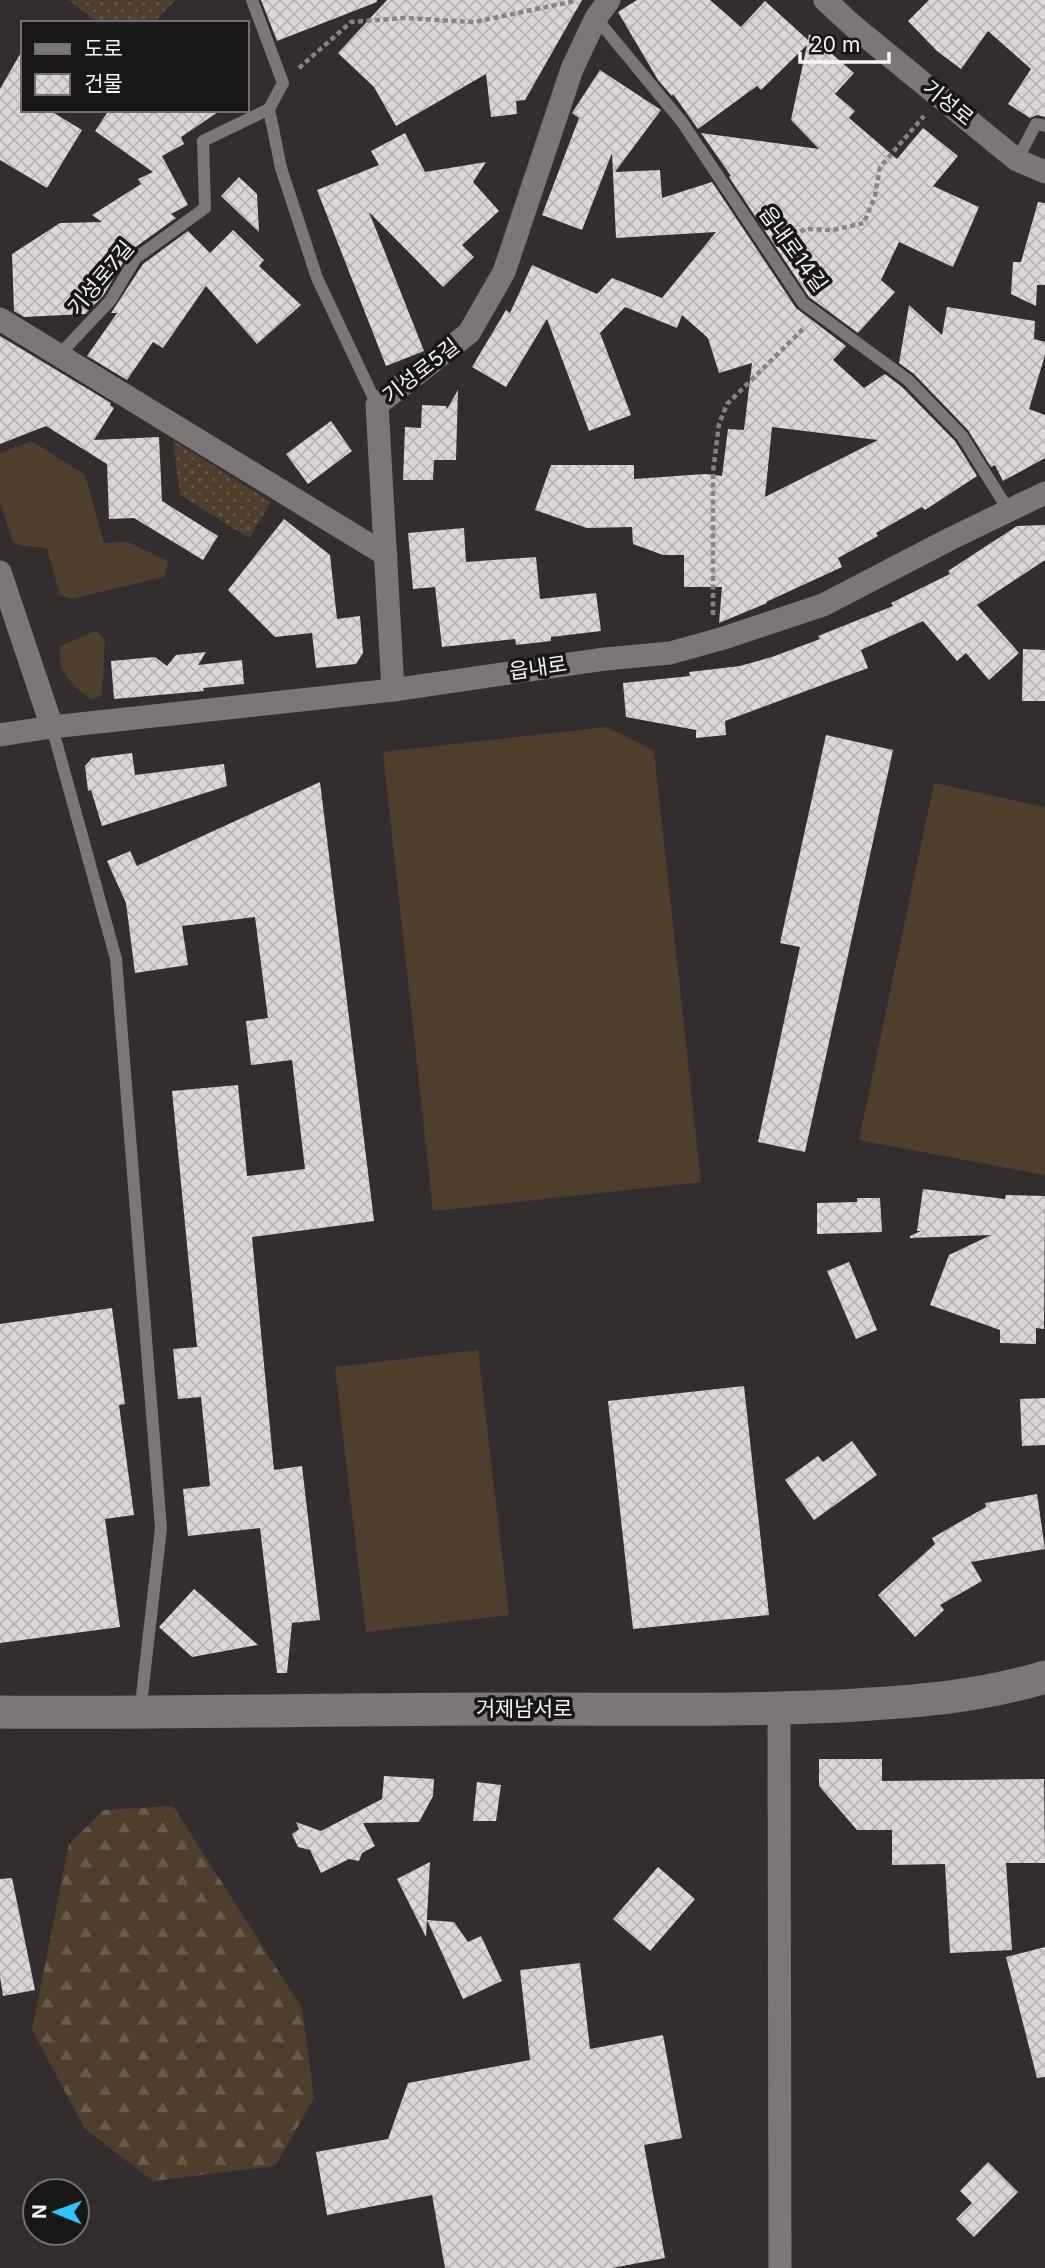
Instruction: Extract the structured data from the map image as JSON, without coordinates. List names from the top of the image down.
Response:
{
  "streets": {
    "main road": ["거제남서로"],
    "street": ["기성로", "기성로5길", "읍내로"],
    "lane": ["읍내로14길", "기성로7길"]
  },
  "crossings": [
    ["읍내로14길", "기성로5길"],
    ["읍내로14길", "읍내로"],
    ["기성로5길", "읍내로"]
  ],
  "legend": ["도로", "건물"],
  "scale_bar": "20 m",
  "north": "left"
}
